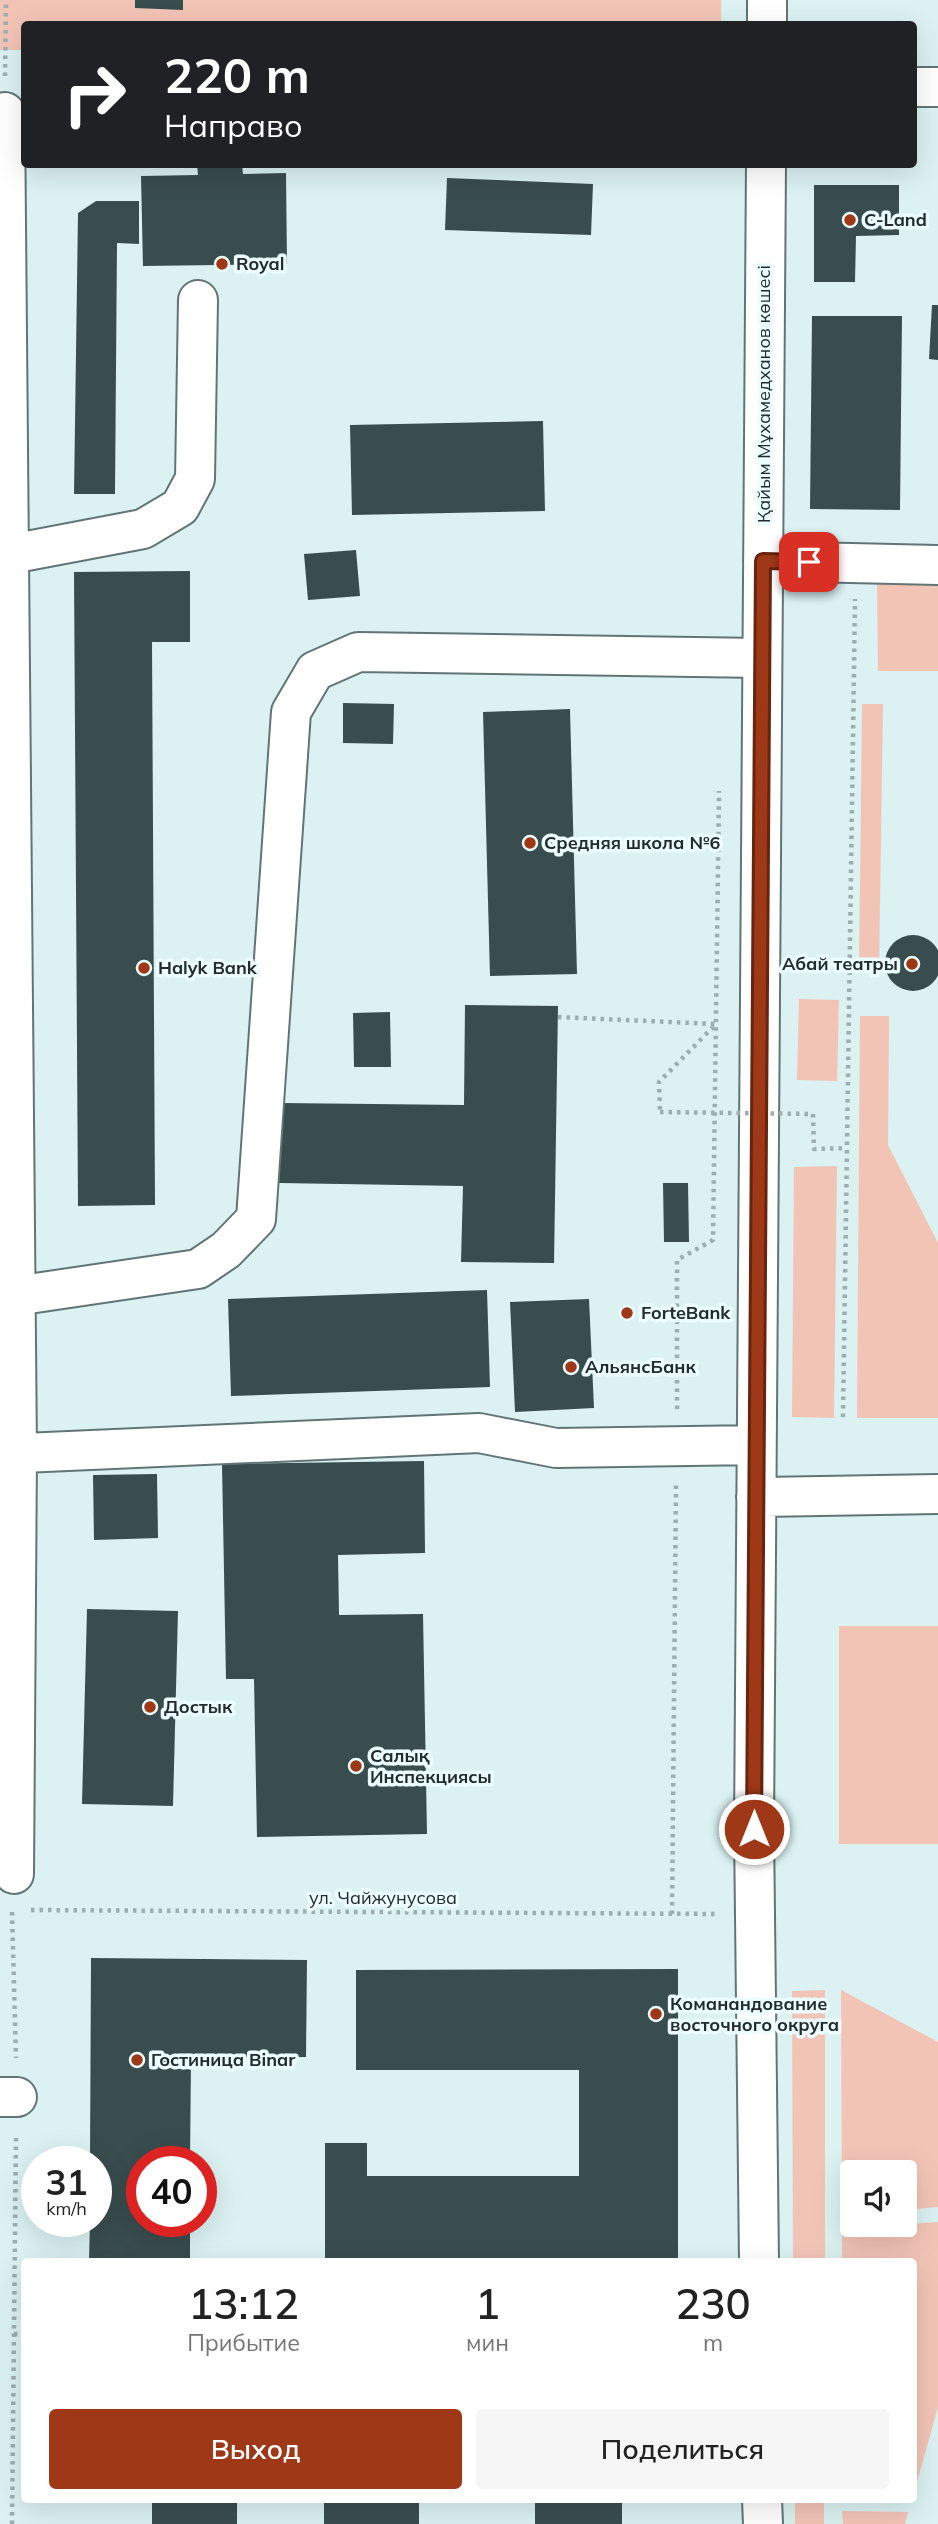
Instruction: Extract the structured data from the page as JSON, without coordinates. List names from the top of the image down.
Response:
{
  "streets": {
    "street": ["Қайым Мұхамедханов көшесі"],
    "path": ["ул. Чайжунусова"]
  },
  "crossings": [
    ["Қайым Мұхамедханов көшесі", "ул. Чайжунусова"]
  ],
  "places": [
    "C-Land",
    "Royal",
    "Средняя школа №6",
    "Абай театры",
    "Halyk Bank",
    "ForteBank",
    "АльянсБанк",
    "Достык",
    "Салық Инспекциясы",
    "Команандование восточного округа",
    "Гостиница Binar"
  ],
  "page": {
    "turn": ["220 m", "Направо"],
    "speed": "31 km/h",
    "limit": "40",
    "eta": [
      "13:12",
      "Прибытие",
      "1",
      "мин",
      "230",
      "m"
    ],
    "buttons": ["Выход", "Поделиться"]
  }
}
